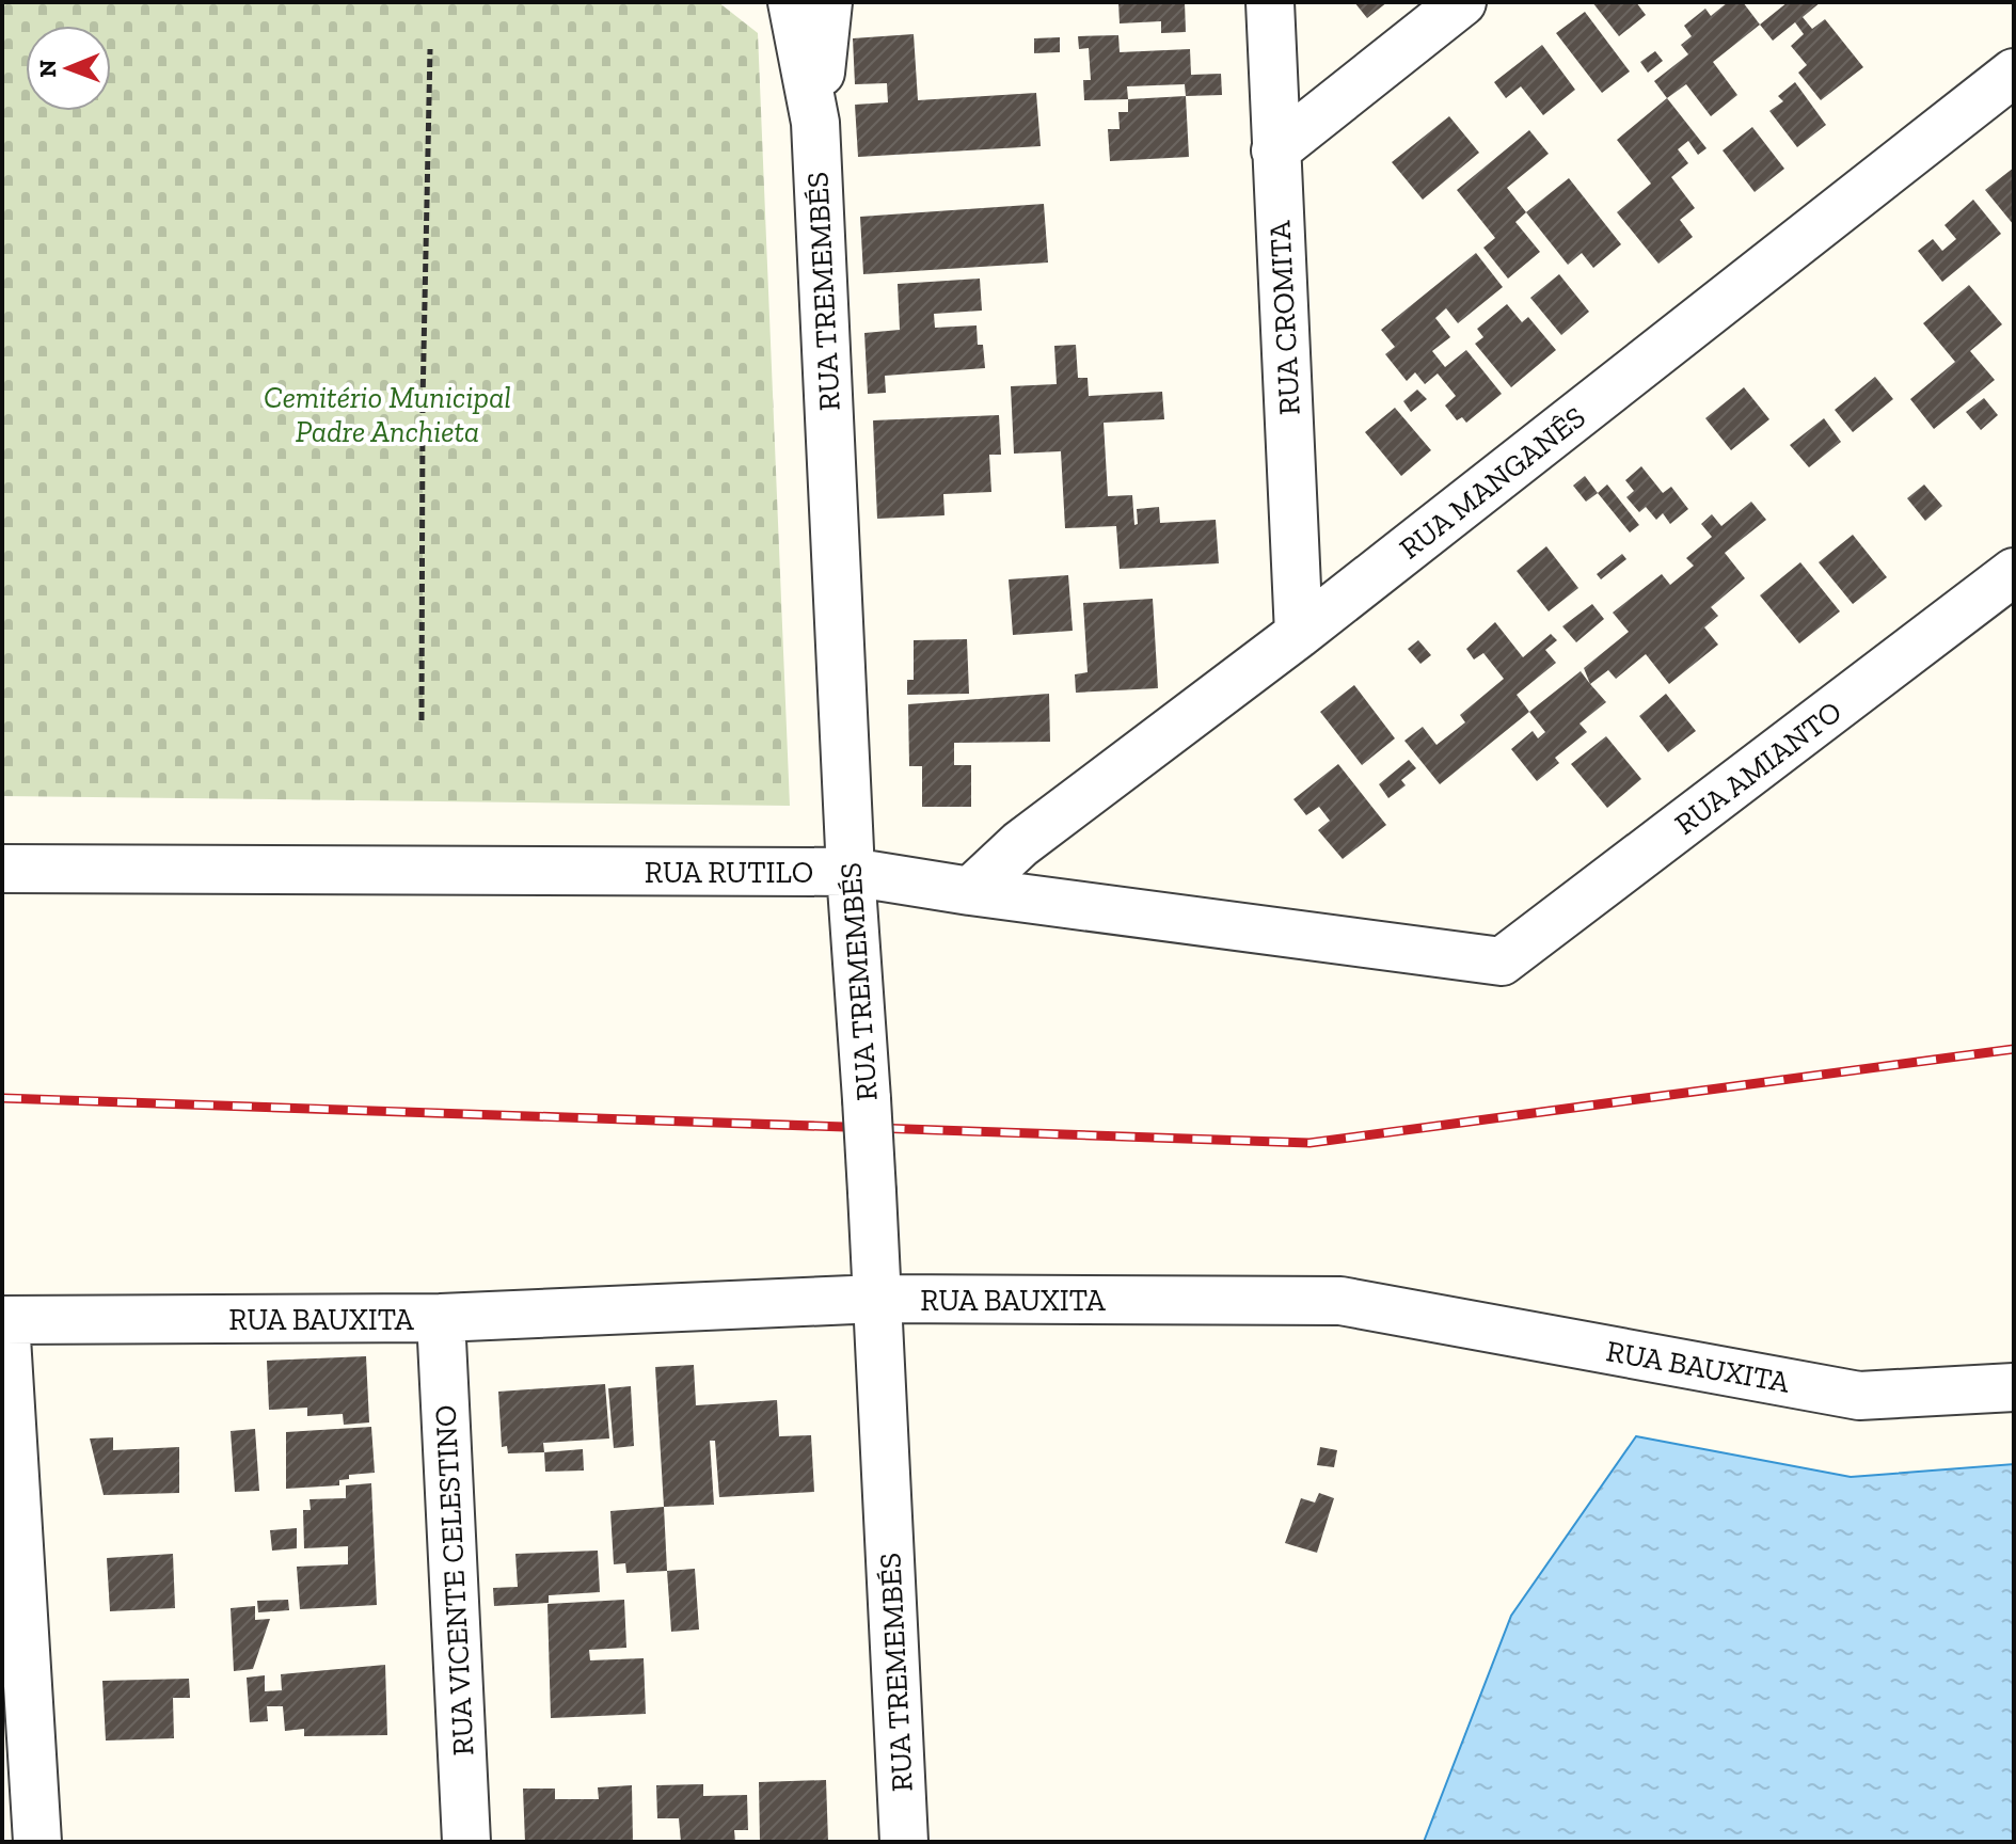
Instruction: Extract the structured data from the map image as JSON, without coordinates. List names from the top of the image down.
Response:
{
  "streets": {
    "street": [
      "RUA TREMEMBÉS",
      "RUA CROMITA",
      "RUA MANGANÊS",
      "RUA AMIANTO",
      "RUA RUTILO",
      "RUA BAUXITA",
      "RUA VICENTE CELESTINO"
    ]
  },
  "crossings": [
    ["RUA TREMEMBÉS", "RUA RUTILO"],
    ["RUA TREMEMBÉS", "RUA BAUXITA"],
    ["RUA CROMITA", "RUA MANGANÊS"],
    ["RUA MANGANÊS", "RUA RUTILO"],
    ["RUA AMIANTO", "RUA RUTILO"],
    ["RUA BAUXITA", "RUA VICENTE CELESTINO"]
  ],
  "parks": ["Cemitério Municipal Padre Anchieta"],
  "north": "left"
}
